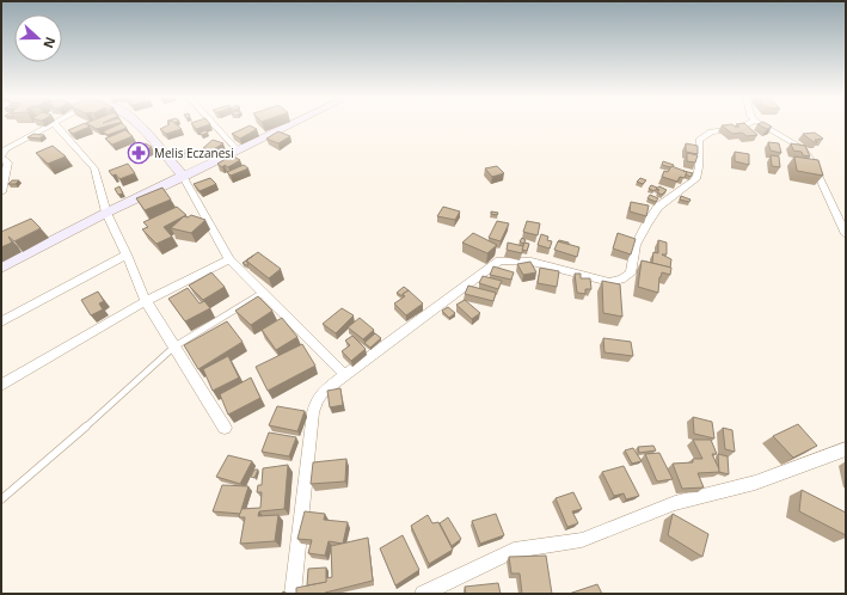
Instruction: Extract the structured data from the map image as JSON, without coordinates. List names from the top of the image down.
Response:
{
  "places": {
    "pharmacy": ["Melis Eczanesi"]
  },
  "north": "right"
}
